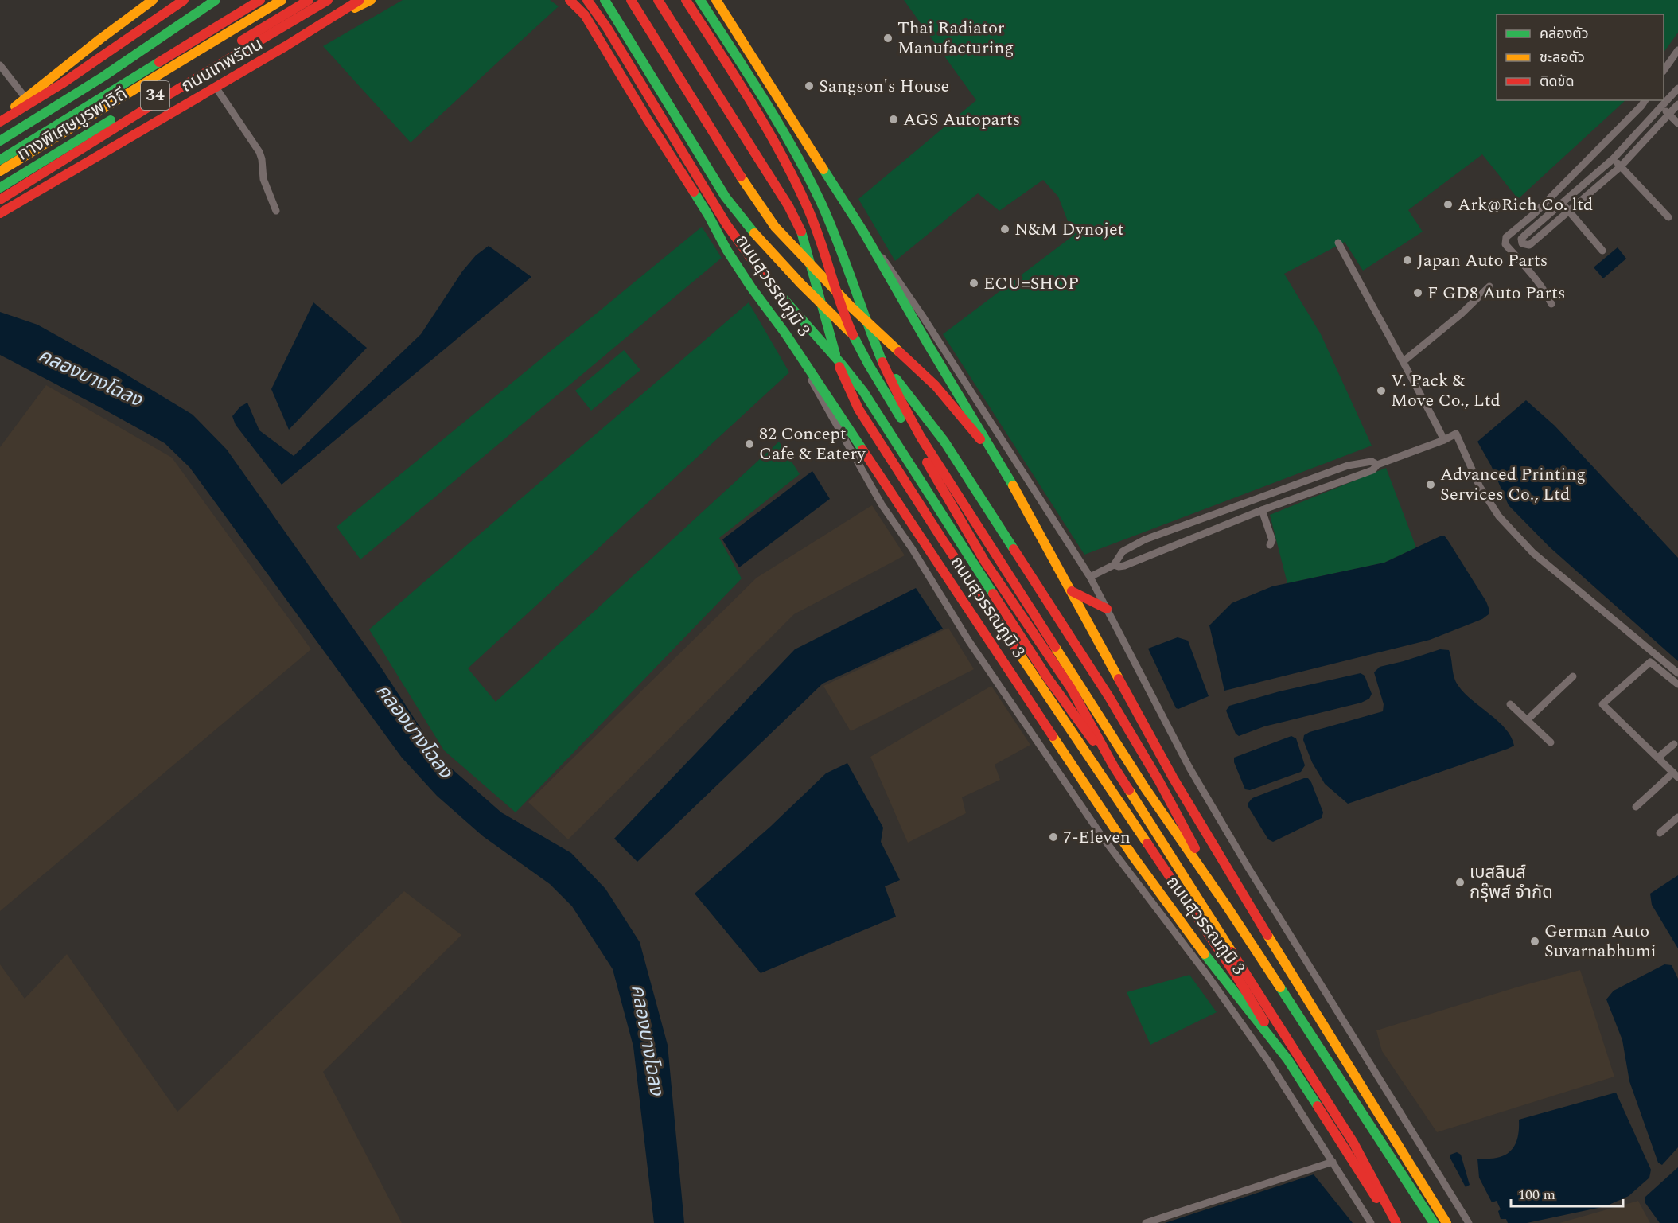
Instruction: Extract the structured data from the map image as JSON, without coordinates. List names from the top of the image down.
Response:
{
  "streets": {
    "main road": [
      "ถนนเทพรัตน",
      "34",
      "ทางพิเศษบูรพาวิถี",
      "ถนนสุวรรณภูมิ 3"
    ]
  },
  "water": ["คลองบางโฉลง"],
  "places": [
    "Thai Radiator Manufacturing",
    "Sangson's House",
    "AGS Autoparts",
    "Ark@Rich Co. ltd",
    "N&M Dynojet",
    "Japan Auto Parts",
    "ECU=SHOP",
    "F GD8 Auto Parts",
    "V. Pack & Move Co., Ltd",
    "82 Concept Cafe & Eatery",
    "Advanced Printing Services Co., Ltd",
    "7-Eleven",
    "เบสลินส์ กรุ๊พส์ จำกัด",
    "German Auto Suvarnabhumi"
  ],
  "legend": ["คล่องตัว", "ชะลอตัว", "ติดขัด"],
  "scale_bar": "100 m"
}
